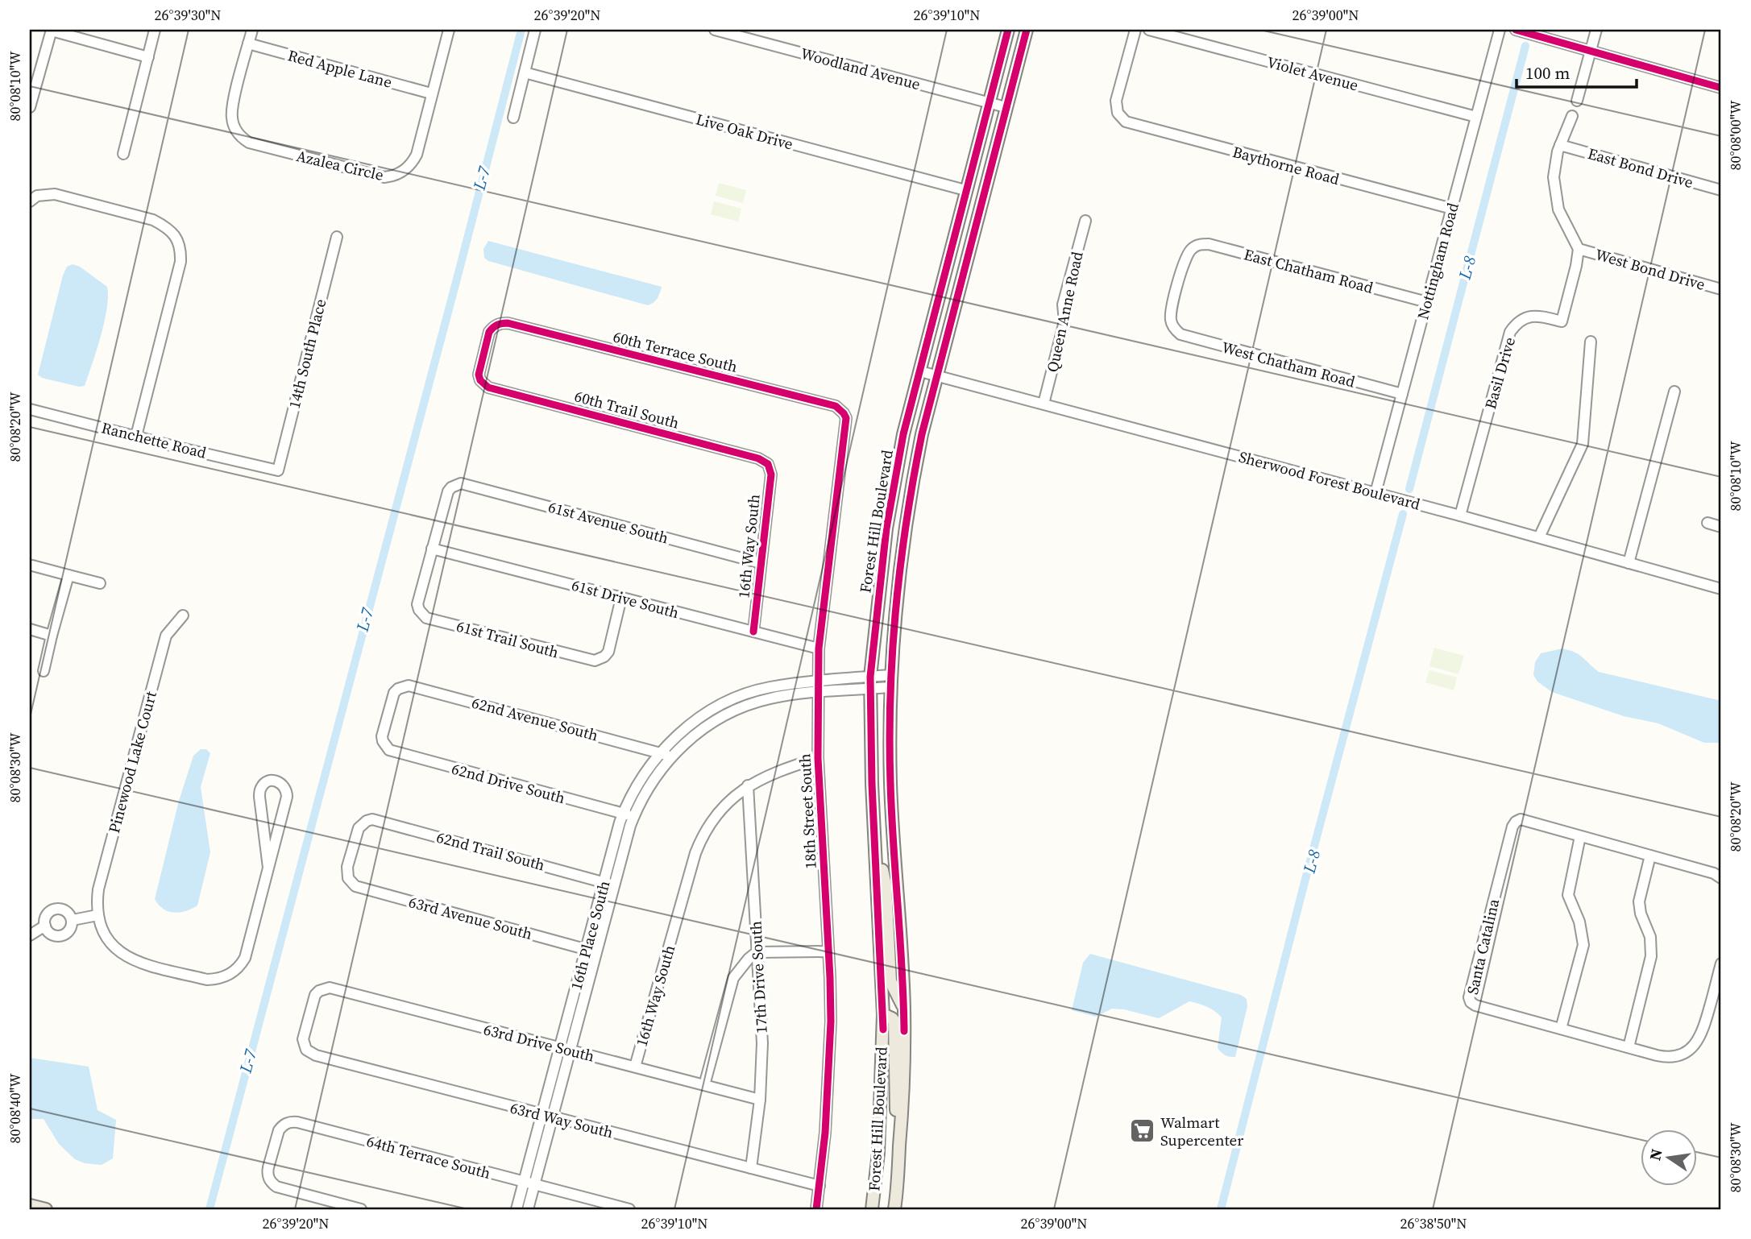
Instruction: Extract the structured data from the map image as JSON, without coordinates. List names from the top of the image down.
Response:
{
  "streets": {
    "main road": ["Forest Hill Boulevard"],
    "street": [
      "Red Apple Lane",
      "Woodland Avenue",
      "Violet Avenue",
      "Live Oak Drive",
      "Azalea Circle",
      "Baythorne Road",
      "East Bond Drive",
      "Nottingham Road",
      "West Bond Drive",
      "East Chatham Road",
      "Queen Anne Road",
      "60th Terrace South",
      "14th South Place",
      "West Chatham Road",
      "Basil Drive",
      "60th Trail South",
      "Ranchette Road",
      "Sherwood Forest Boulevard",
      "61st Avenue South",
      "16th Way South",
      "61st Drive South",
      "61st Trail South",
      "62nd Avenue South",
      "Pinewood Lake Court",
      "62nd Drive South",
      "18th Street South",
      "62nd Trail South",
      "63rd Avenue South",
      "16th Place South",
      "Santa Catalina",
      "17th Drive South",
      "63rd Drive South",
      "63rd Way South",
      "64th Terrace South"
    ]
  },
  "crossings": [
    ["Red Apple Lane", "Azalea Circle"],
    ["Woodland Avenue", "Forest Hill Boulevard"],
    ["Violet Avenue", "Nottingham Road"],
    ["Live Oak Drive", "Forest Hill Boulevard"],
    ["Baythorne Road", "Nottingham Road"],
    ["Nottingham Road", "East Chatham Road"],
    ["Nottingham Road", "West Chatham Road"],
    ["Nottingham Road", "Sherwood Forest Boulevard"],
    ["West Bond Drive", "Basil Drive"],
    ["East Chatham Road", "West Chatham Road"],
    ["Queen Anne Road", "Sherwood Forest Boulevard"],
    ["60th Terrace South", "60th Trail South"],
    ["60th Terrace South", "18th Street South"],
    ["14th South Place", "Ranchette Road"],
    ["Basil Drive", "Sherwood Forest Boulevard"],
    ["60th Trail South", "16th Way South"],
    ["Sherwood Forest Boulevard", "Forest Hill Boulevard"],
    ["Forest Hill Boulevard", "16th Place South"],
    ["61st Avenue South", "16th Way South"],
    ["61st Avenue South", "61st Drive South"],
    ["61st Avenue South", "61st Trail South"],
    ["16th Way South", "61st Drive South"],
    ["16th Way South", "18th Street South"],
    ["16th Way South", "17th Drive South"],
    ["16th Way South", "63rd Drive South"],
    ["61st Drive South", "61st Trail South"],
    ["61st Drive South", "18th Street South"],
    ["62nd Avenue South", "62nd Drive South"],
    ["62nd Avenue South", "16th Place South"],
    ["62nd Drive South", "16th Place South"],
    ["18th Street South", "16th Place South"],
    ["18th Street South", "63rd Way South"],
    ["62nd Trail South", "63rd Avenue South"],
    ["62nd Trail South", "16th Place South"],
    ["63rd Avenue South", "16th Place South"],
    ["16th Place South", "63rd Drive South"],
    ["16th Place South", "63rd Way South"],
    ["16th Place South", "64th Terrace South"],
    ["17th Drive South", "63rd Drive South"],
    ["17th Drive South", "63rd Way South"],
    ["63rd Drive South", "63rd Way South"]
  ],
  "water": ["L-7", "L-8"],
  "places": {
    "supermarket": ["Walmart Supercenter"]
  },
  "scale_bar": "100 m",
  "north": "left",
  "coordinates": [
    "26°39'30\"N",
    "26°39'20\"N",
    "26°39'10\"N",
    "26°39'00\"N",
    "80°08'10\"W",
    "80°08'00\"W",
    "80°08'20\"W",
    "80°08'30\"W",
    "80°08'40\"W",
    "26°38'50\"N"
  ]
}
